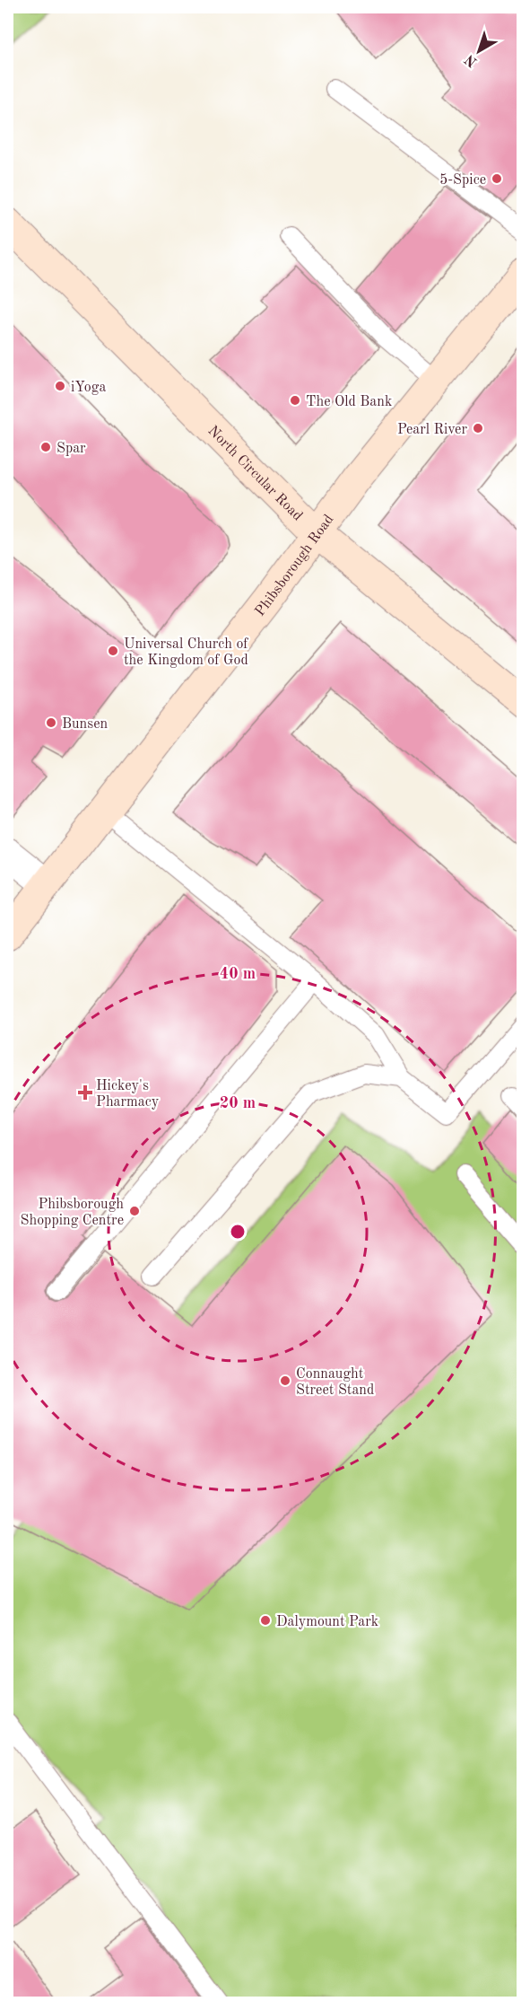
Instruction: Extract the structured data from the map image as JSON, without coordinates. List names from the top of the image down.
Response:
{
  "streets": {
    "main road": ["North Circular Road", "Phibsborough Road"]
  },
  "crossings": [
    ["North Circular Road", "Phibsborough Road"]
  ],
  "places": {
    "other": [
      "5-Spice",
      "iYoga",
      "The Old Bank",
      "Pearl River",
      "Spar",
      "Universal Church of the Kingdom of God",
      "Bunsen",
      "Phibsborough Shopping Centre",
      "Connaught Street Stand",
      "Dalymount Park"
    ],
    "health": ["Hickey's Pharmacy"]
  },
  "north": "bottom left",
  "rings": ["40 m", "20 m"]
}
